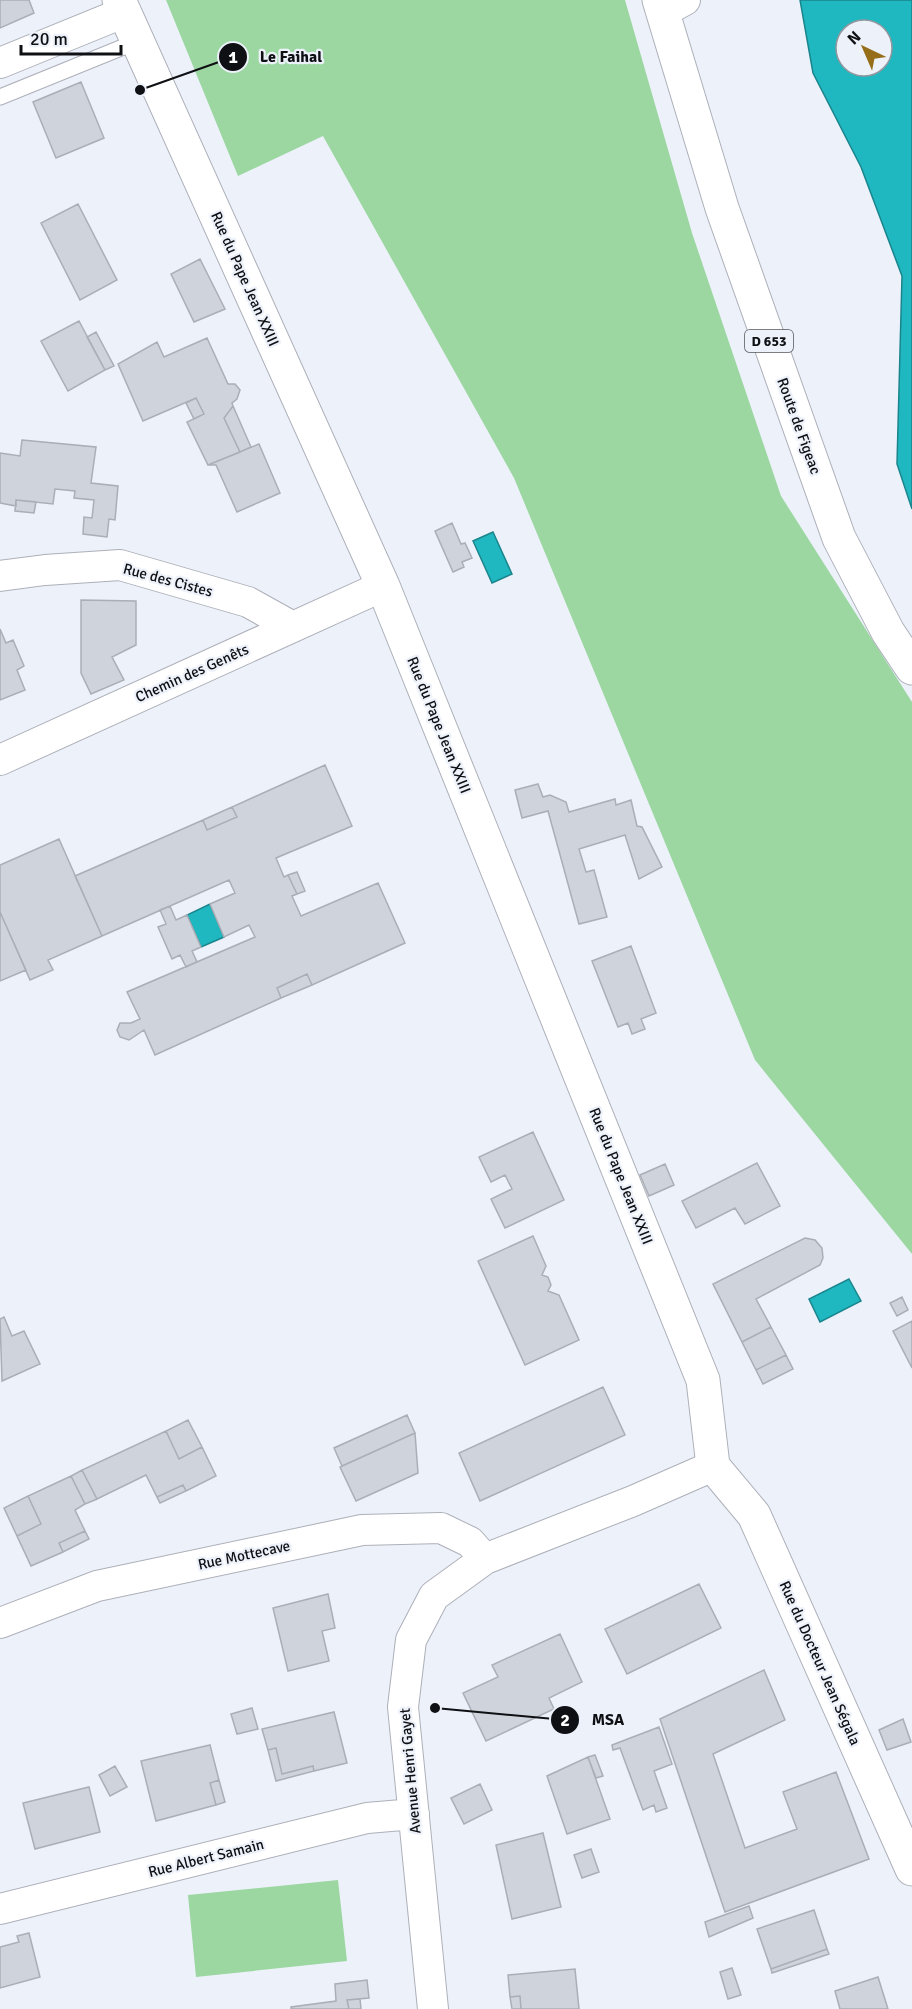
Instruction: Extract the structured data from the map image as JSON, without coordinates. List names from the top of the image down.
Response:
{
  "streets": {
    "street": [
      "Rue du Pape Jean XXIII",
      "D 653",
      "Route de Figeac",
      "Rue des Cistes",
      "Chemin des Genêts",
      "Rue Mottecave",
      "Rue du Docteur Jean Ségala",
      "Avenue Henri Gayet",
      "Rue Albert Samain"
    ]
  },
  "crossings": [
    ["Rue du Pape Jean XXIII", "Chemin des Genêts"],
    ["Rue du Pape Jean XXIII", "Rue du Docteur Jean Ségala"],
    ["Rue du Pape Jean XXIII", "Avenue Henri Gayet"],
    ["Rue des Cistes", "Chemin des Genêts"],
    ["Rue Mottecave", "Avenue Henri Gayet"],
    ["Rue du Docteur Jean Ségala", "Avenue Henri Gayet"],
    ["Avenue Henri Gayet", "Rue Albert Samain"]
  ],
  "places": ["Le Faihal", "MSA"],
  "scale_bar": "20 m",
  "north": "top left"
}
